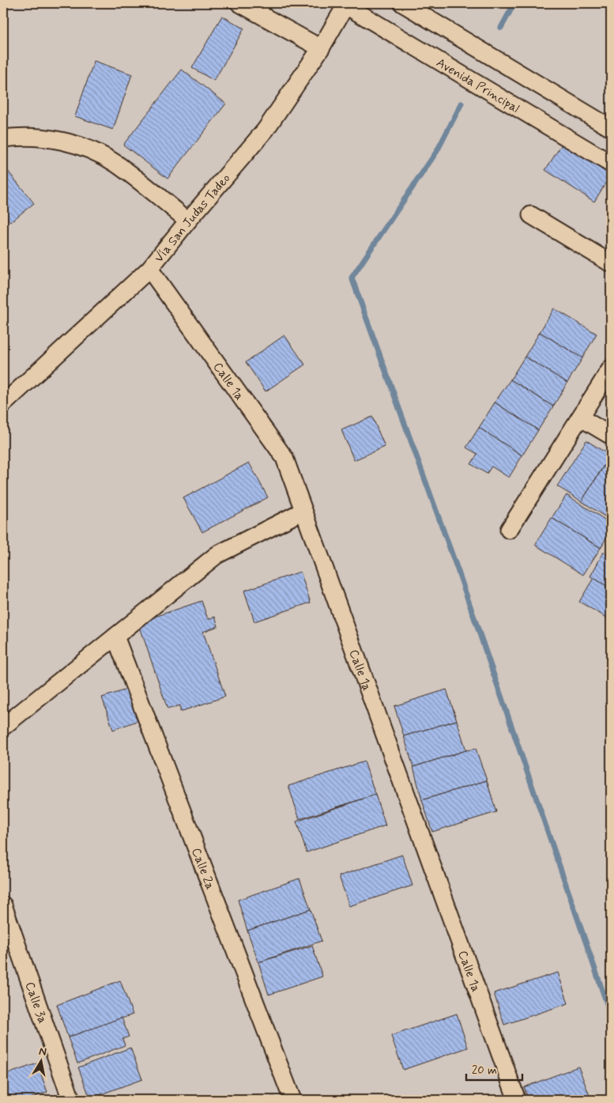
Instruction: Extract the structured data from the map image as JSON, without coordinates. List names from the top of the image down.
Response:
{
  "streets": {
    "street": [
      "Avenida Principal",
      "Vía San Judas Tadeo",
      "Calle 1a",
      "Calle 2a",
      "Calle 3a"
    ]
  },
  "crossings": [
    ["Avenida Principal", "Vía San Judas Tadeo"],
    ["Vía San Judas Tadeo", "Calle 1a"]
  ],
  "scale_bar": "20 m",
  "north": "top"
}
